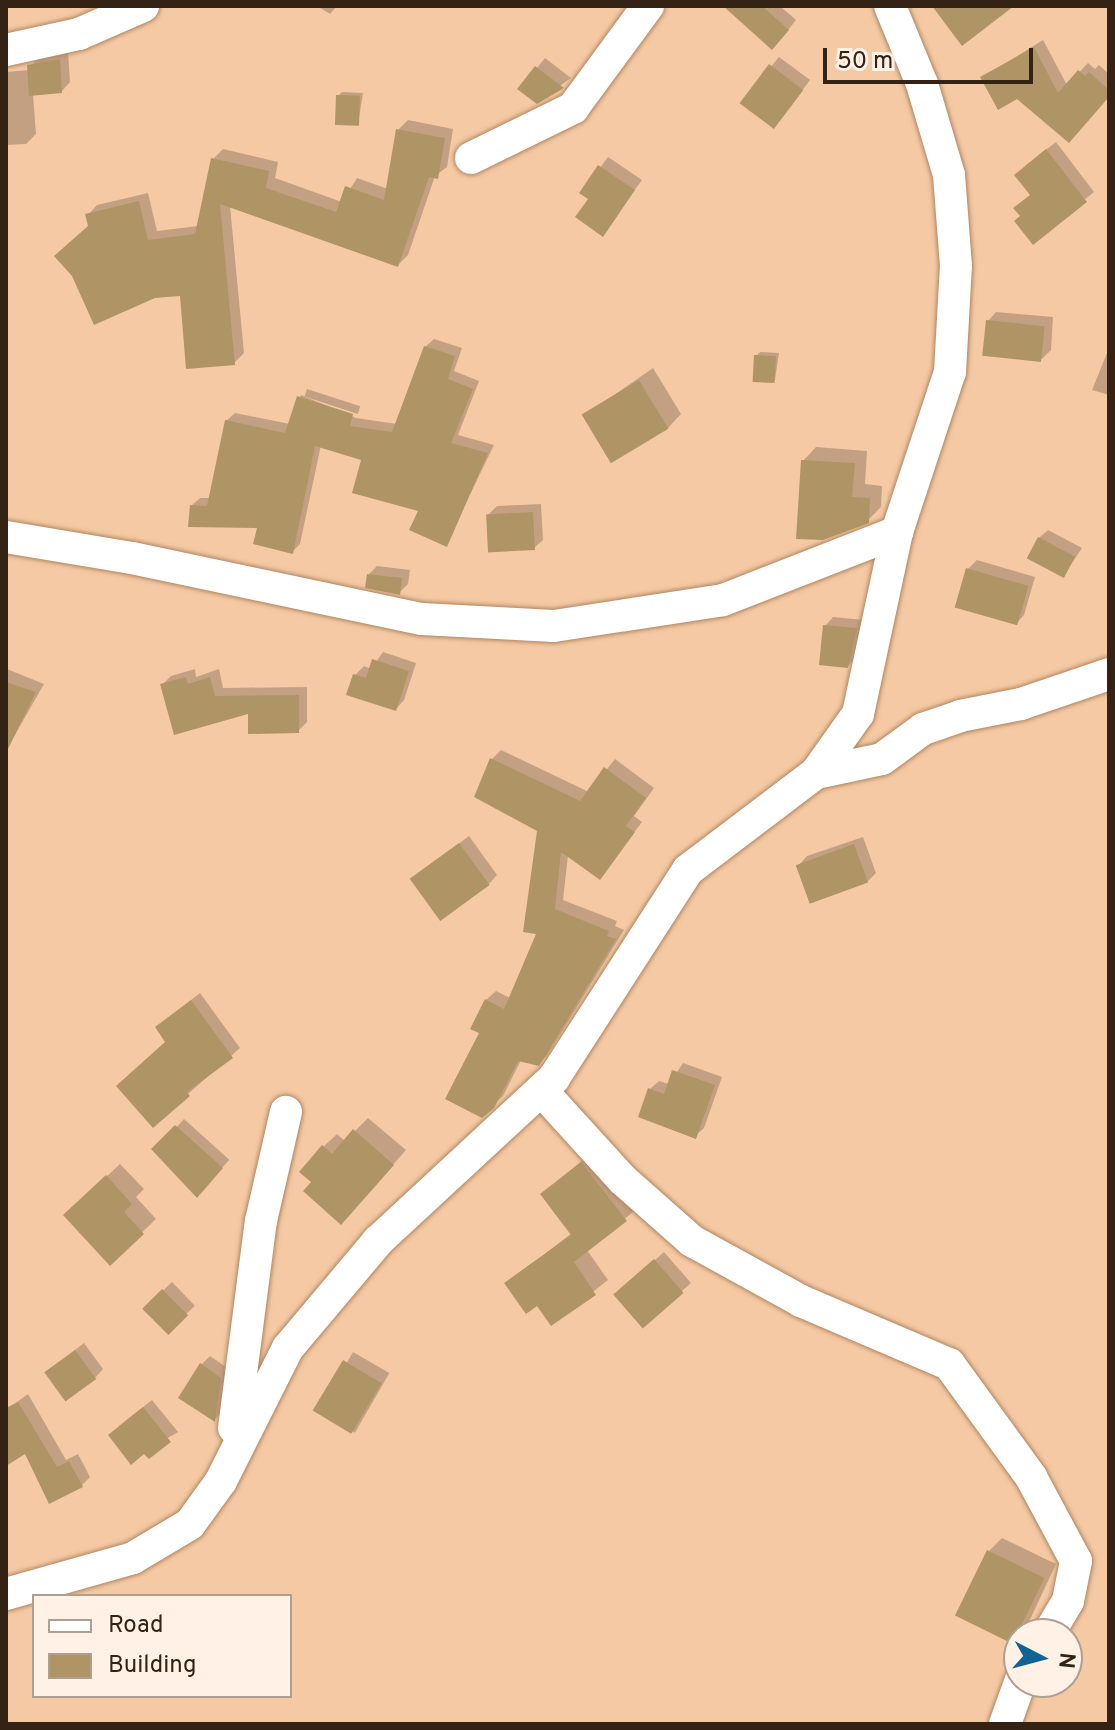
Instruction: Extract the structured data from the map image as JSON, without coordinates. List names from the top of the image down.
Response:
{
  "legend": ["Road", "Building"],
  "scale_bar": "50 m",
  "north": "right"
}
